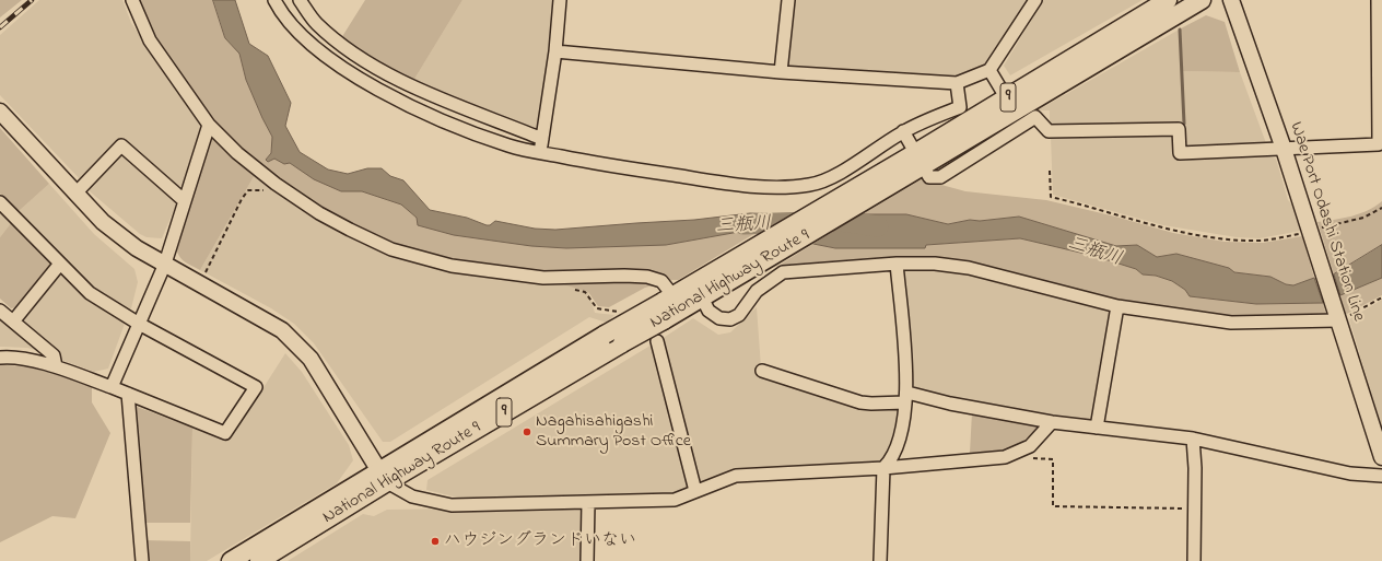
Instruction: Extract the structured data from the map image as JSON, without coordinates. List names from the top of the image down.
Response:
{
  "streets": {
    "highway": ["9", "National Highway Route 9"],
    "main road": ["Wae Port Odashi Station Line"]
  },
  "water": ["三瓶川"],
  "places": ["Nagahisahigashi Summary Post Office", "ハウジングランドいない"]
}
